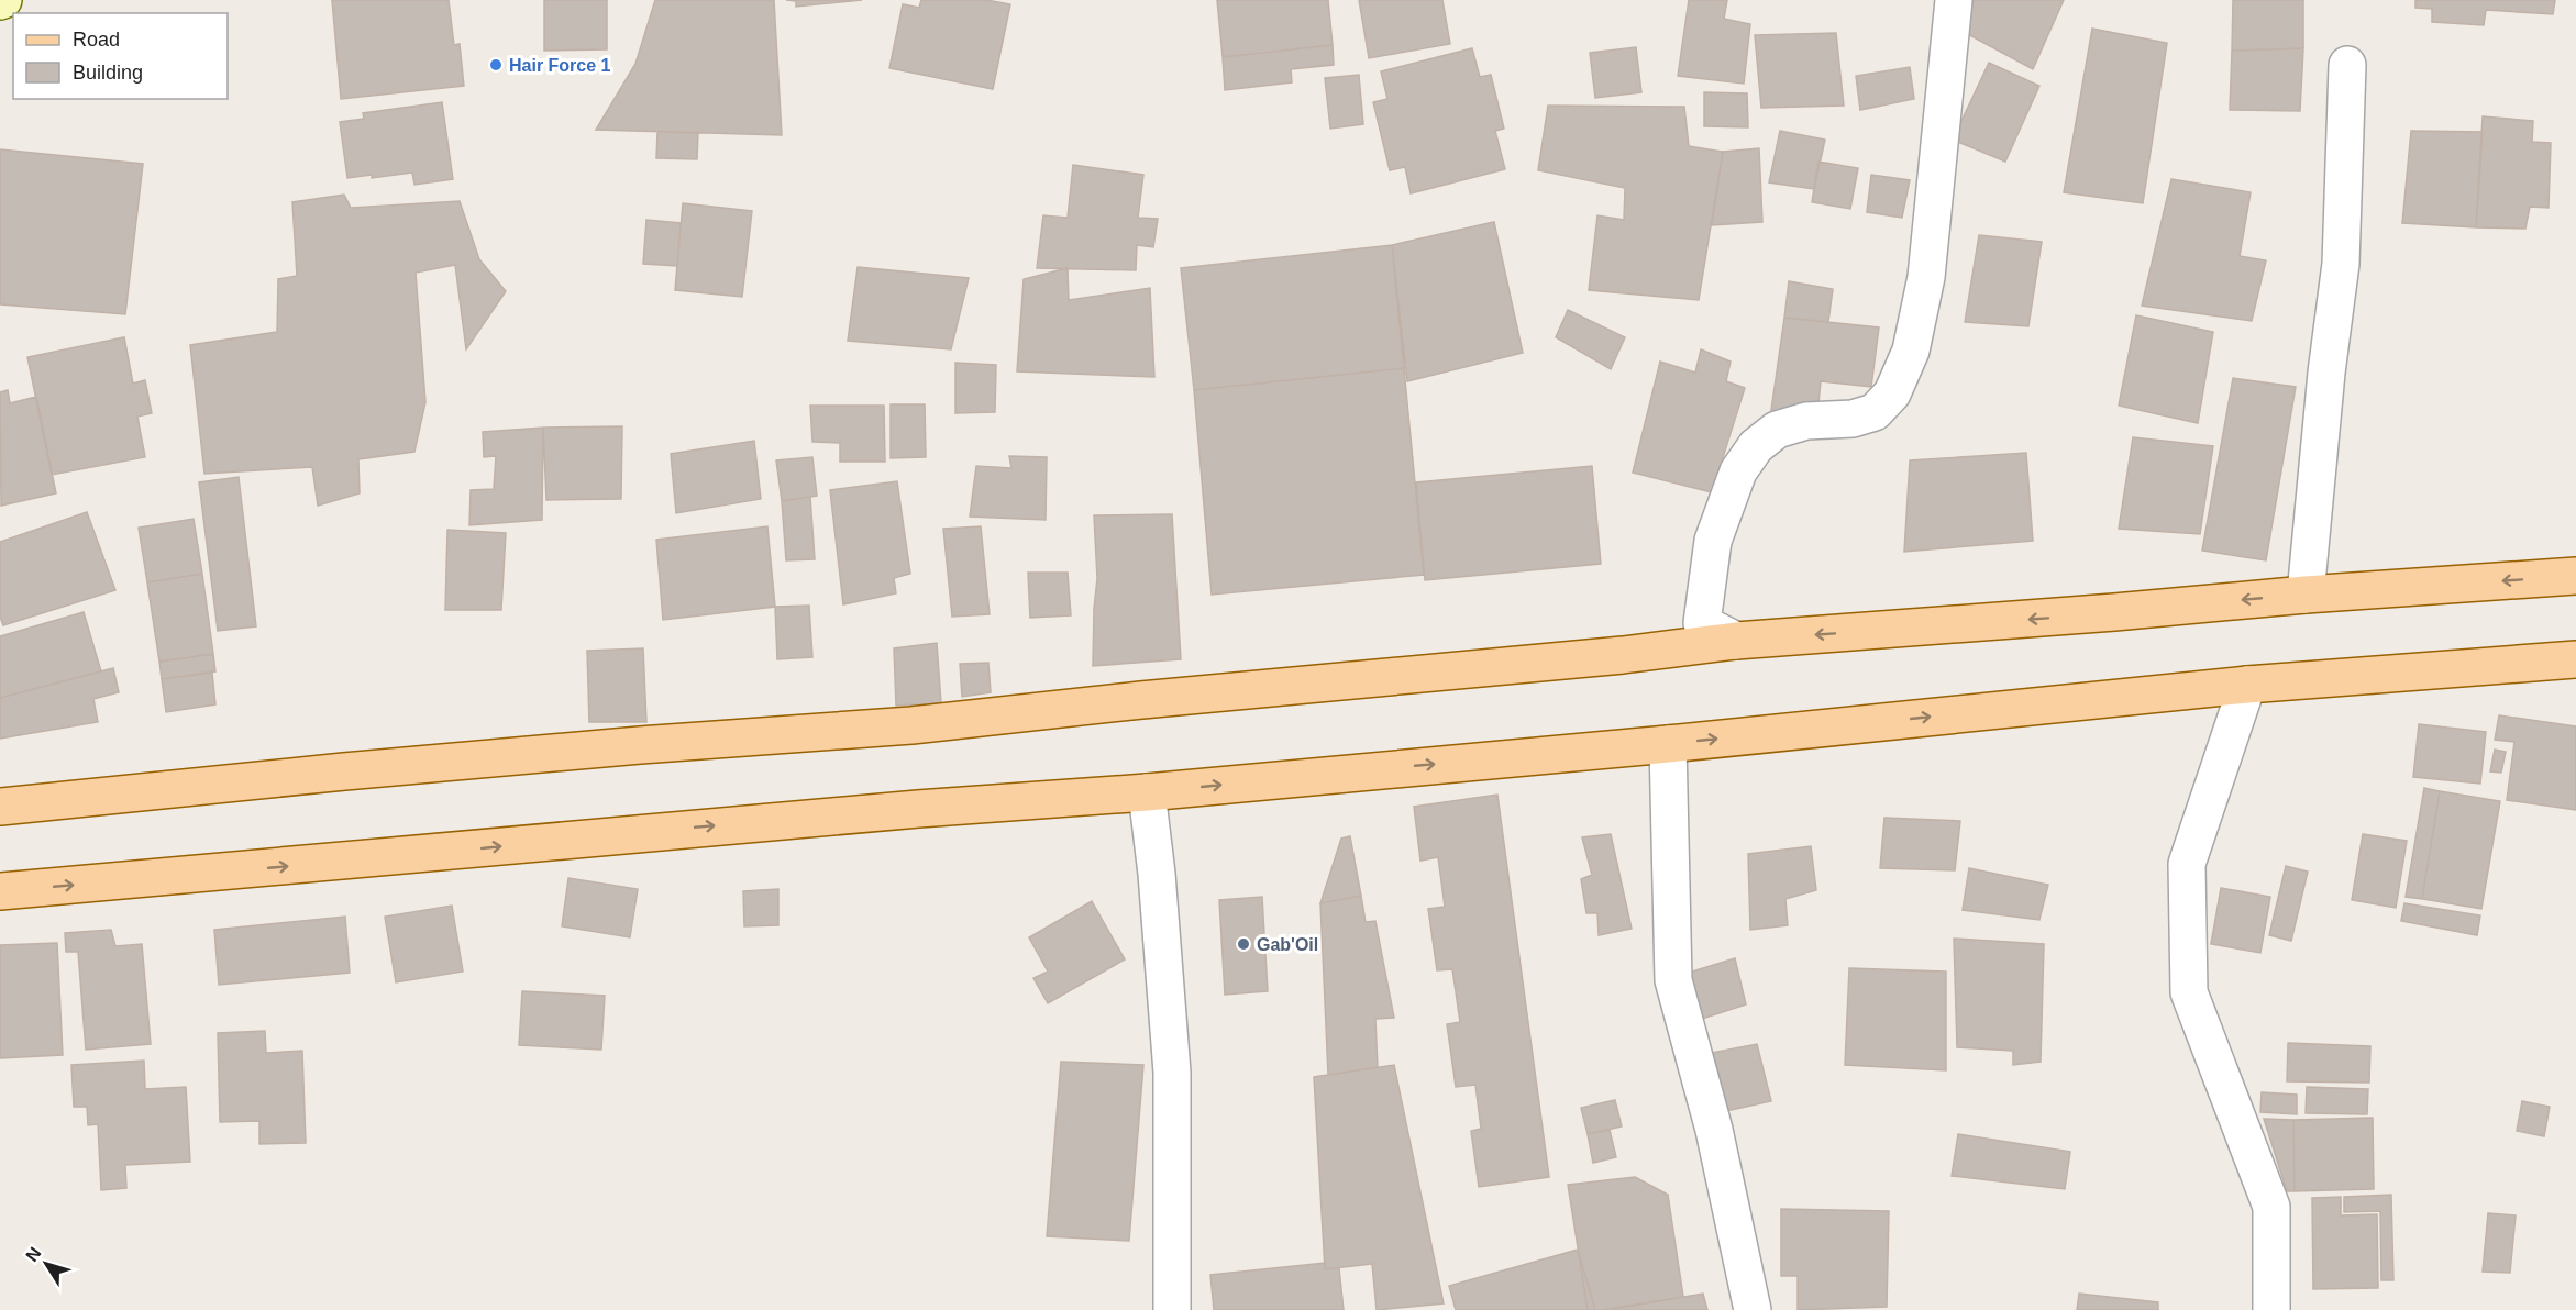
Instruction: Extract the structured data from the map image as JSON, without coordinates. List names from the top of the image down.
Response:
{
  "places": ["Hair Force 1", "Gab'Oil"],
  "legend": ["Road", "Building"],
  "north": "top left"
}
